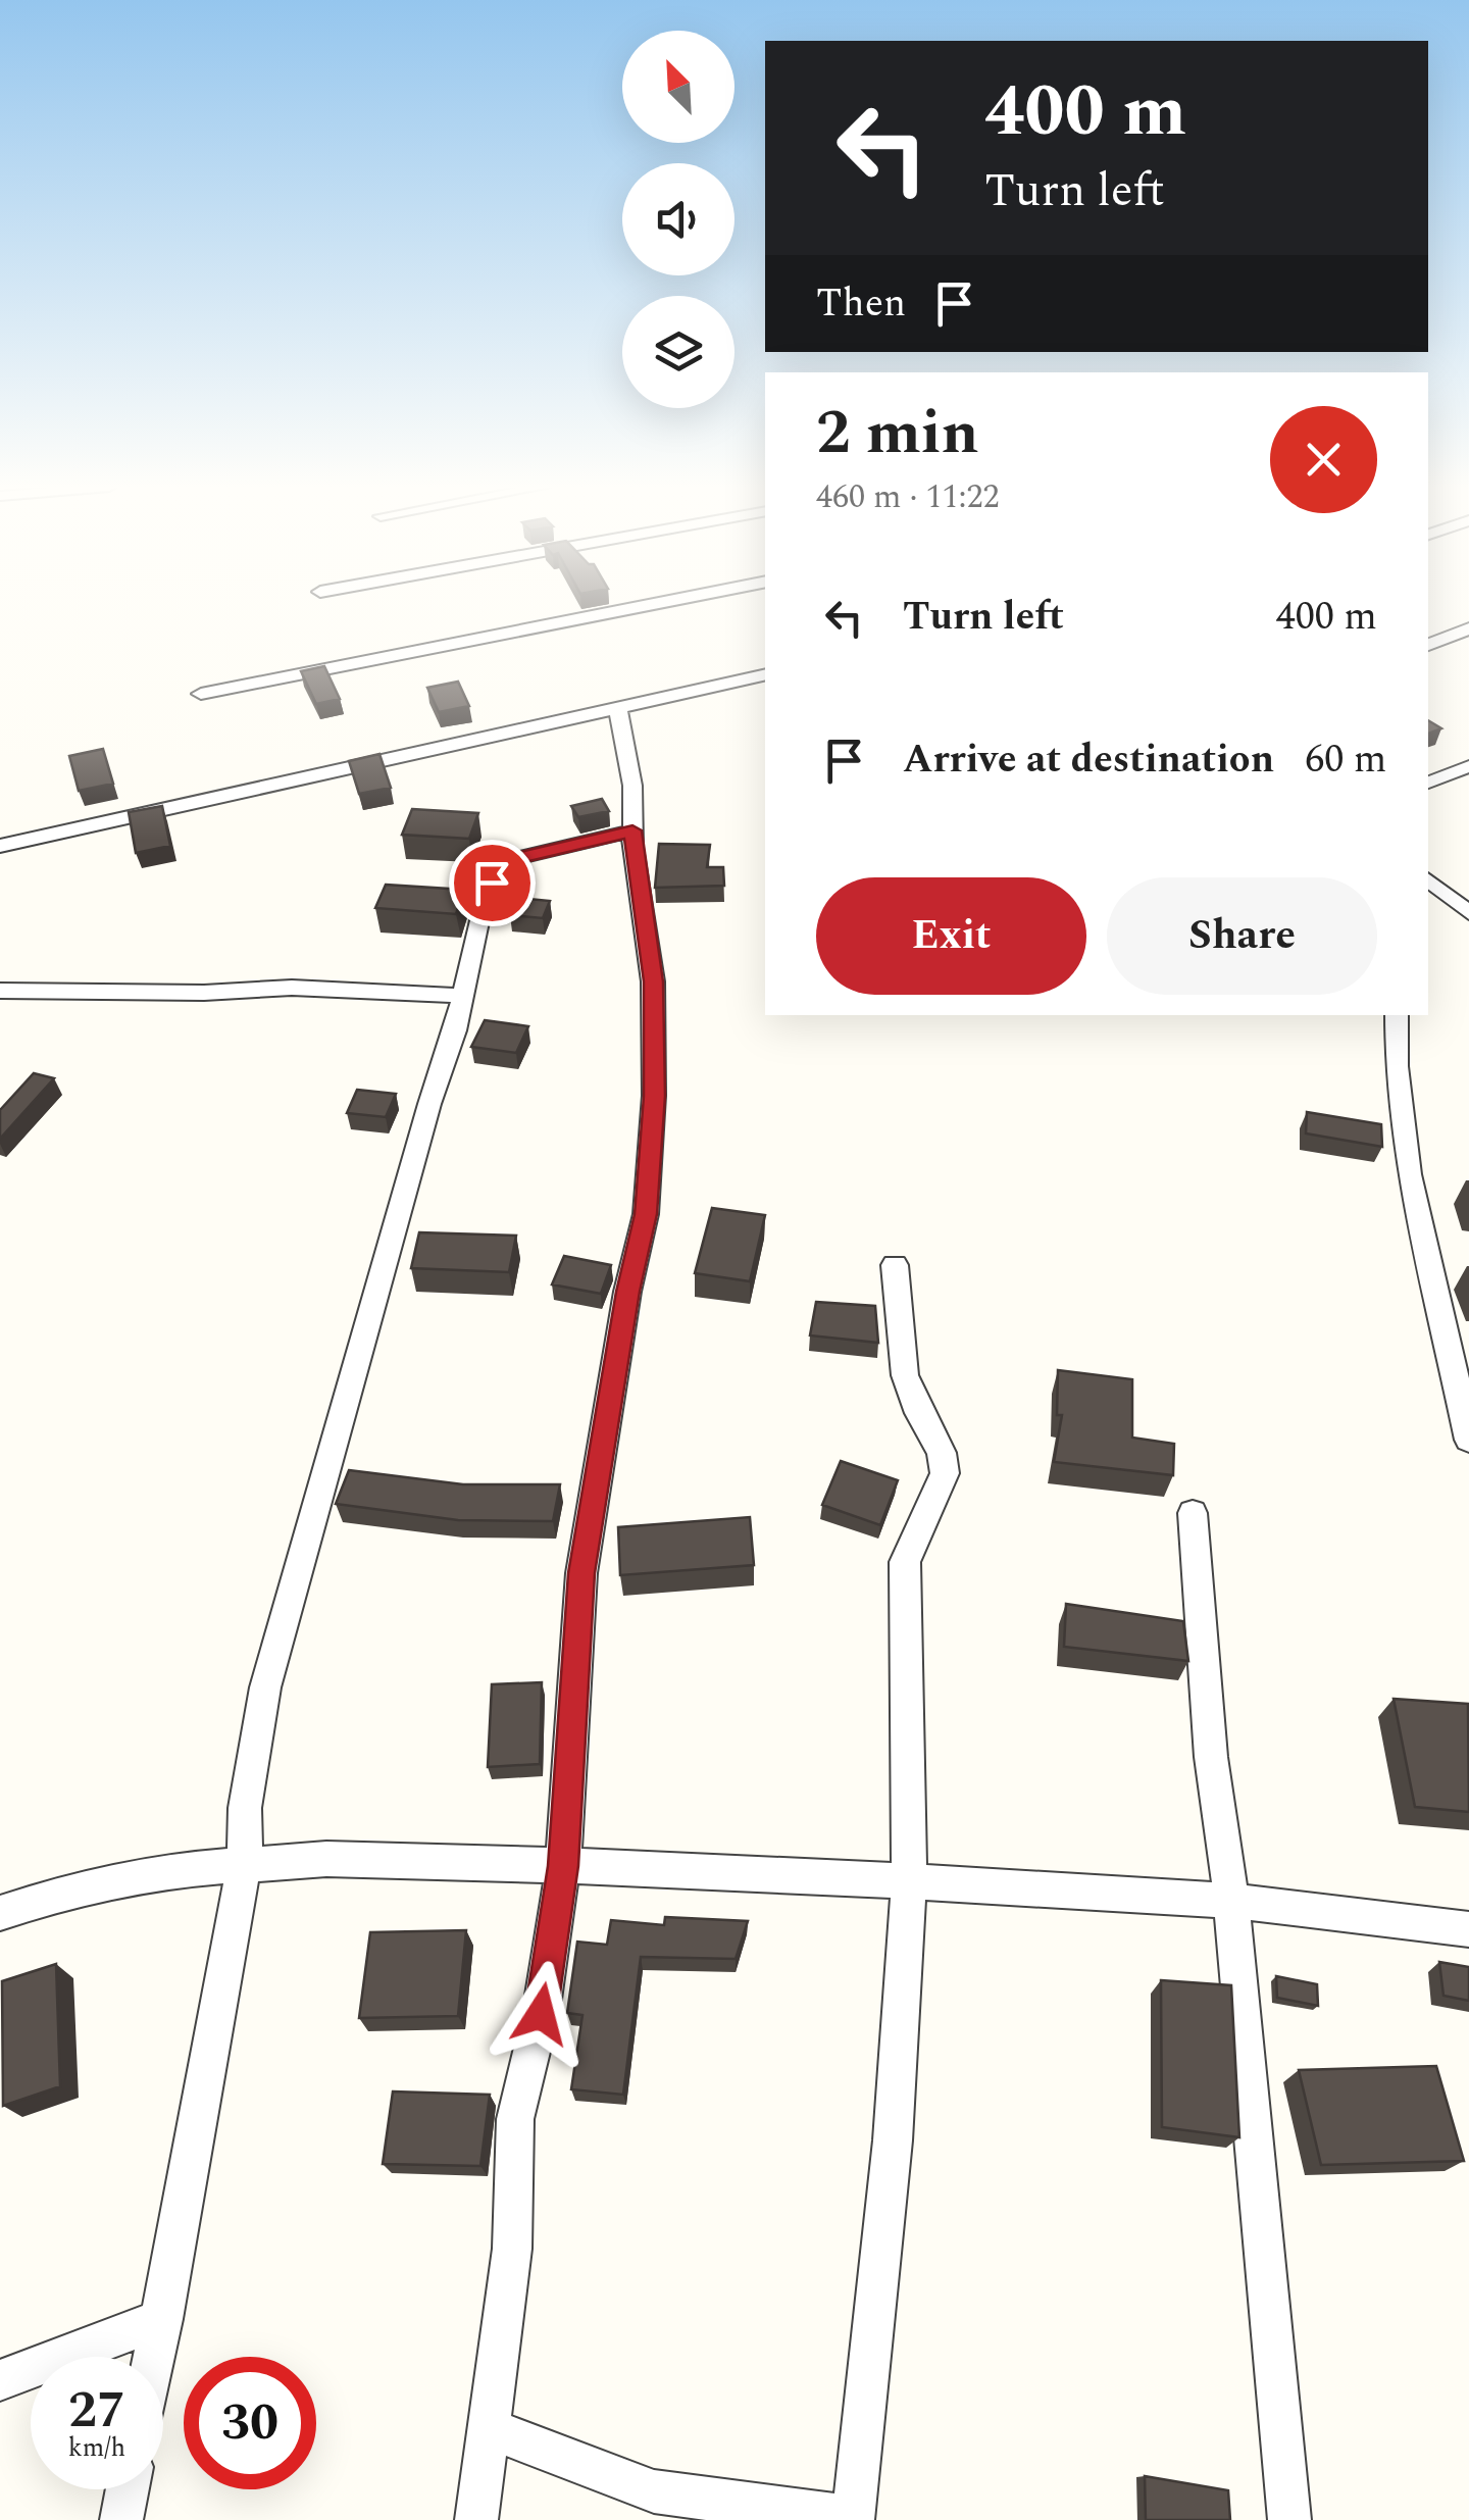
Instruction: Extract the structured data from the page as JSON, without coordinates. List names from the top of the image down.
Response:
{
  "north": "top left",
  "page": {
    "turn": ["400 m", "Turn left"],
    "then": "Then",
    "heading": ["2 min", "460 m · 11:22"],
    "list": [
      {
        "name": "Turn left",
        "value": "400 m"
      },
      {
        "name": "Arrive at destination",
        "value": "60 m"
      }
    ],
    "buttons": ["Exit", "Share"],
    "speed": "27 km/h",
    "limit": "30"
  }
}
